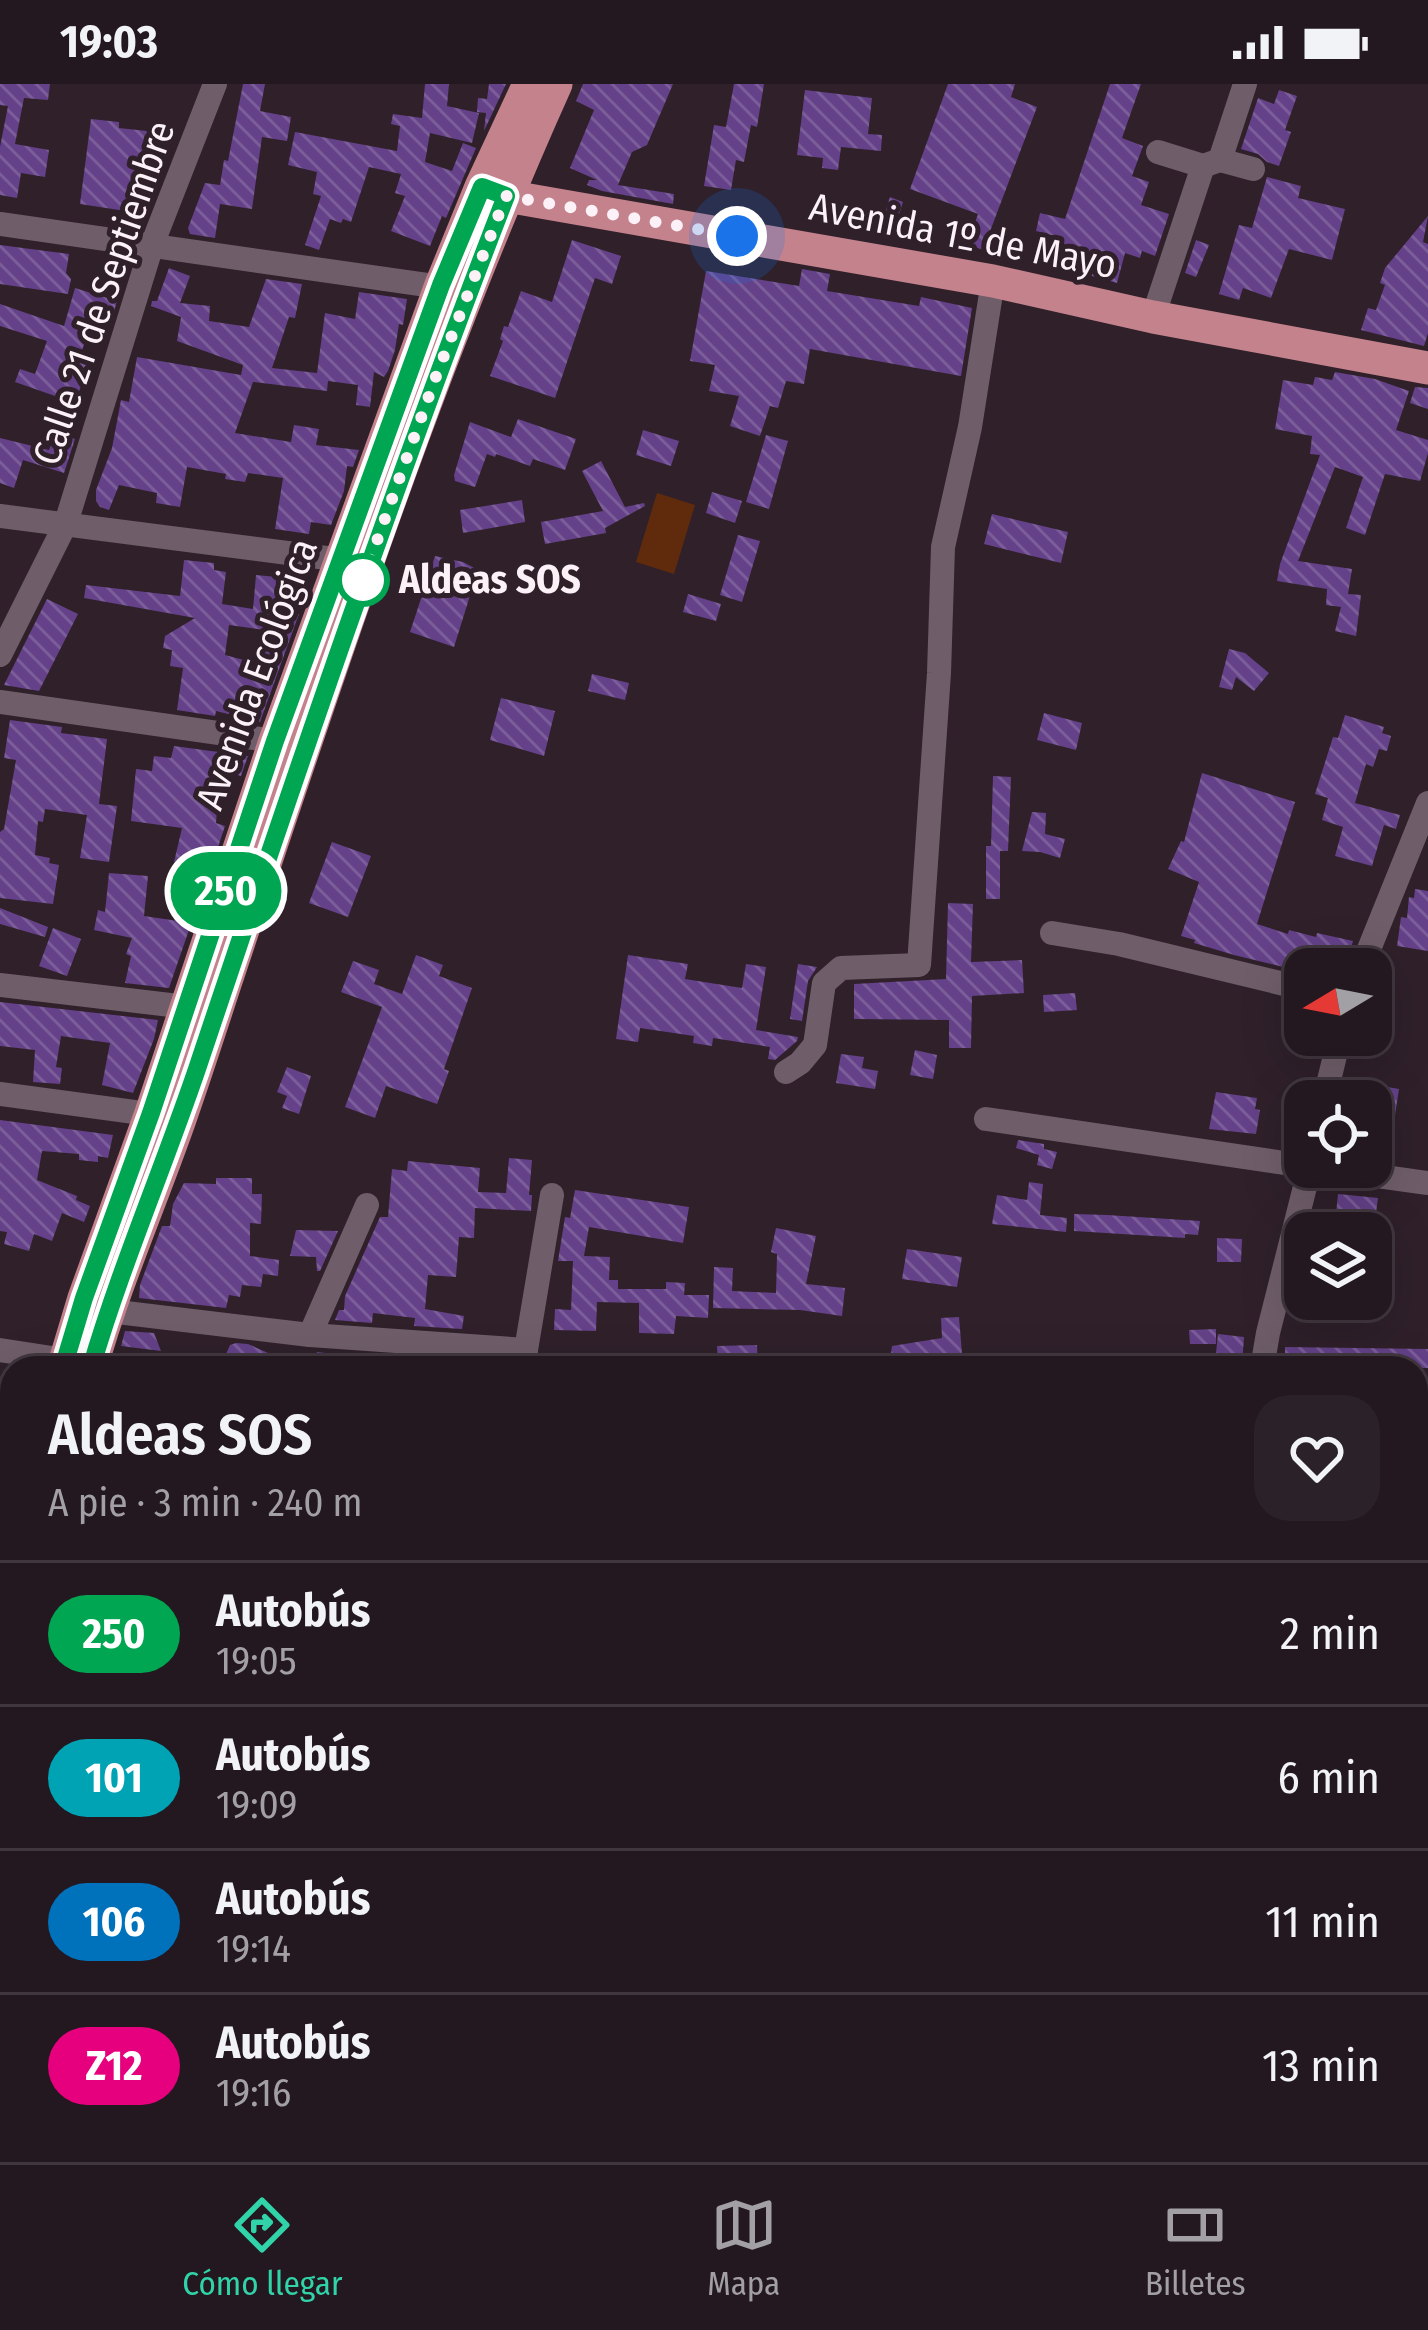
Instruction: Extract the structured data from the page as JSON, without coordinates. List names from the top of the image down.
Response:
{
  "streets": {
    "main road": ["Avenida 1º de Mayo", "Avenida Ecológica"],
    "street": ["Calle 21 de Septiembre"]
  },
  "crossings": [
    ["Avenida 1º de Mayo", "Avenida Ecológica"]
  ],
  "places": ["Aldeas SOS"],
  "lines": ["bus line 250"],
  "north": "left",
  "page": {
    "status": "19:03",
    "on_map": "250",
    "heading": ["Aldeas SOS", "A pie · 3 min · 240 m"],
    "list": [
      {
        "mark": "250",
        "name": "Autobús",
        "note": "19:05",
        "value": "2 min"
      },
      {
        "mark": "101",
        "name": "Autobús",
        "note": "19:09",
        "value": "6 min"
      },
      {
        "mark": "106",
        "name": "Autobús",
        "note": "19:14",
        "value": "11 min"
      },
      {
        "mark": "Z12",
        "name": "Autobús",
        "note": "19:16",
        "value": "13 min"
      }
    ],
    "tabs": ["Cómo llegar", "Mapa", "Billetes"]
  }
}
